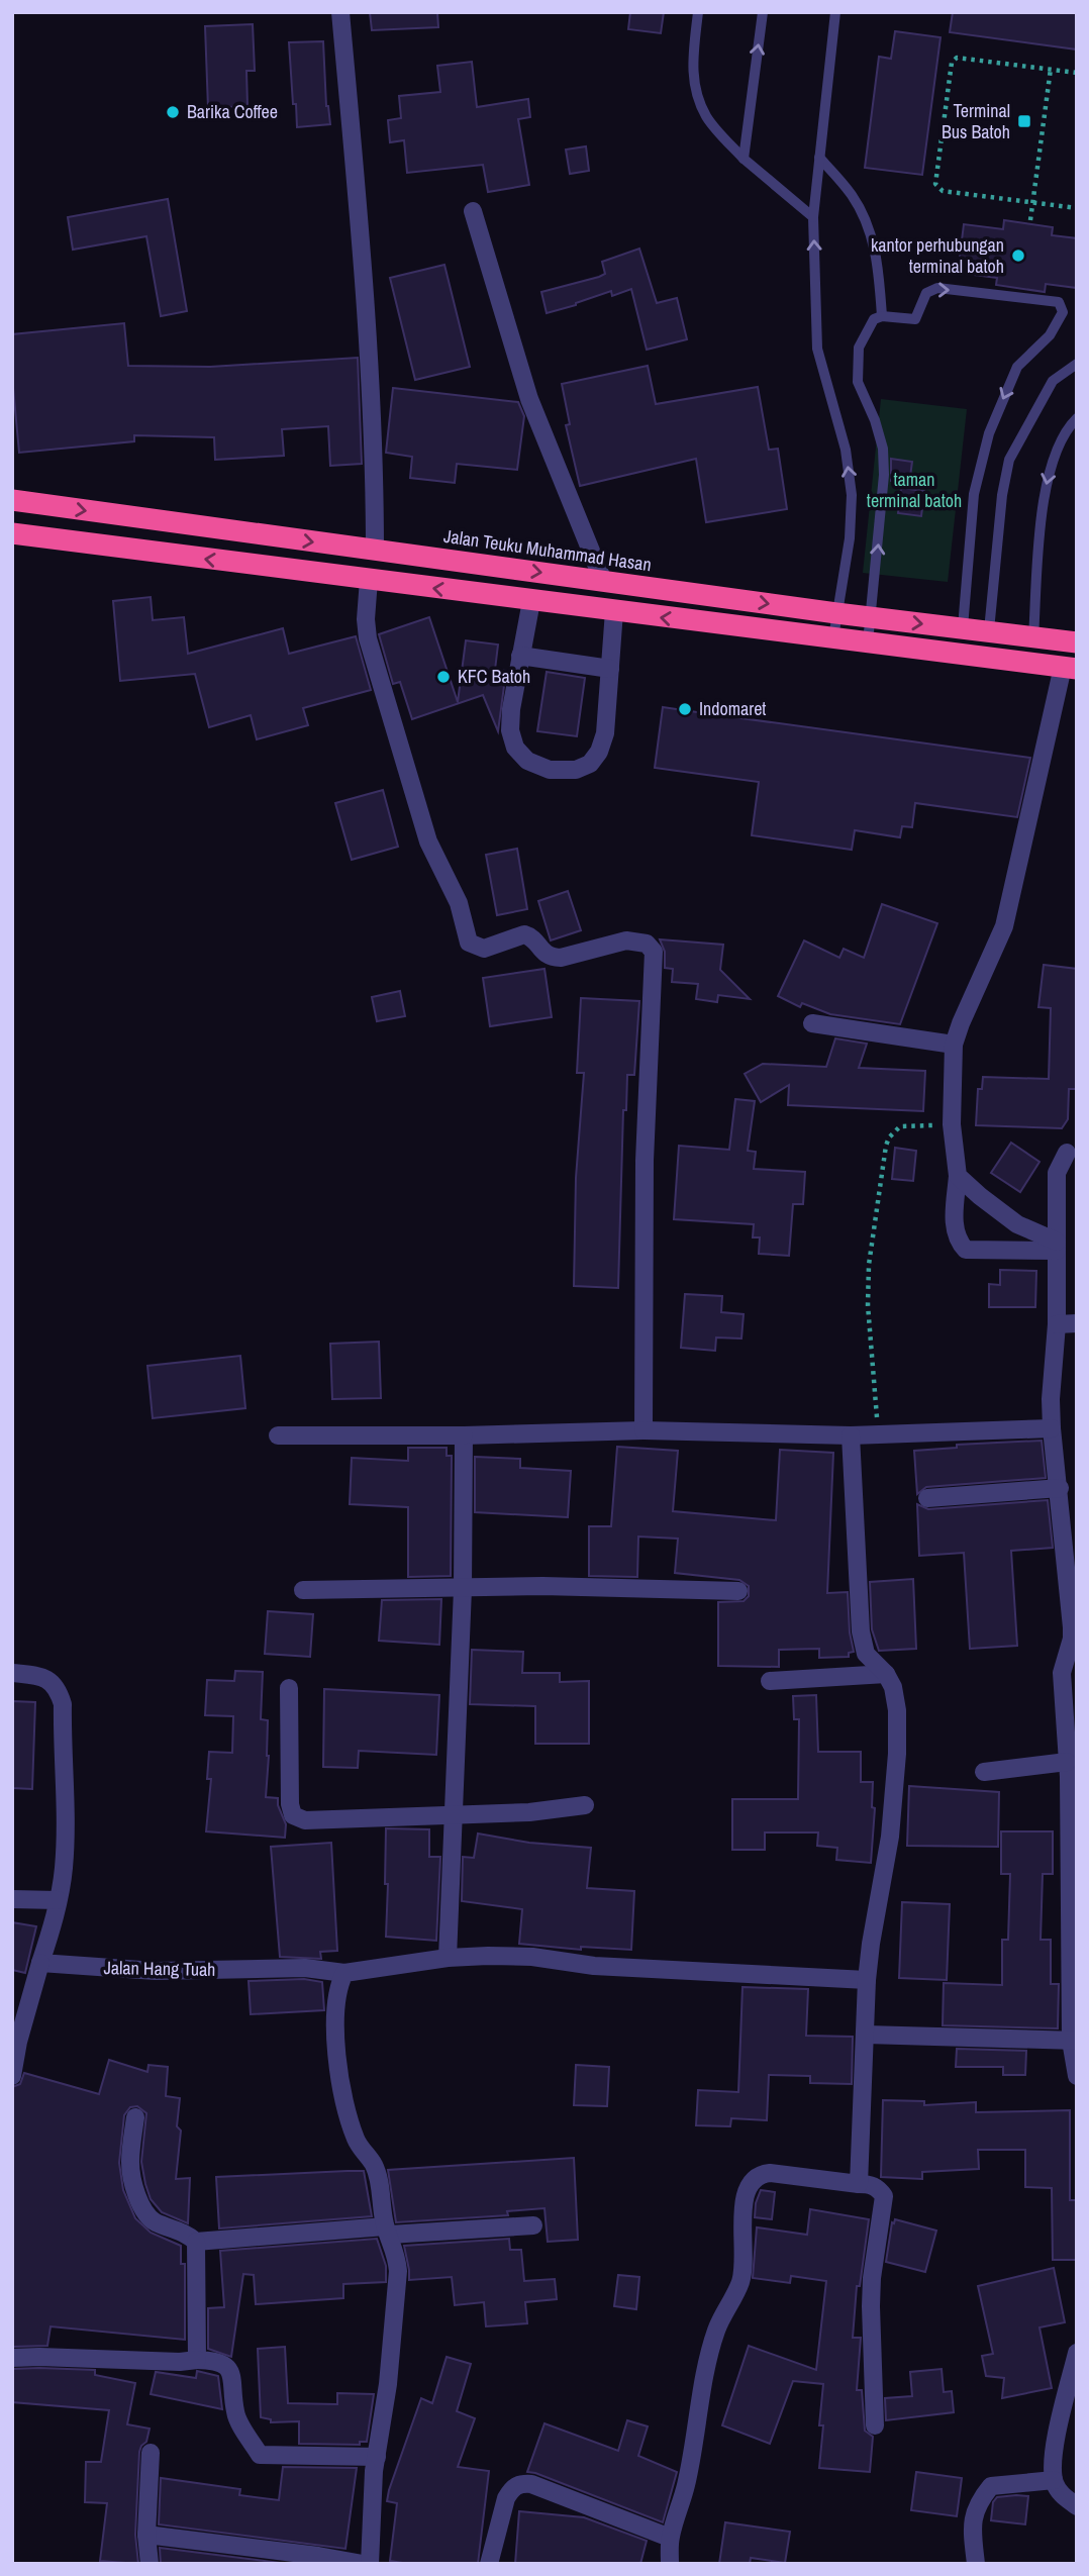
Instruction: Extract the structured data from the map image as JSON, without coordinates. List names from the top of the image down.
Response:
{
  "streets": {
    "highway": ["Jalan Teuku Muhammad Hasan"],
    "street": ["Jalan Hang Tuah"]
  },
  "parks": ["taman terminal batoh"],
  "places": {
    "other": [
      "Barika Coffee",
      "kantor perhubungan terminal batoh",
      "KFC Batoh",
      "Indomaret"
    ],
    "transit": ["Terminal Bus Batoh"]
  }
}
